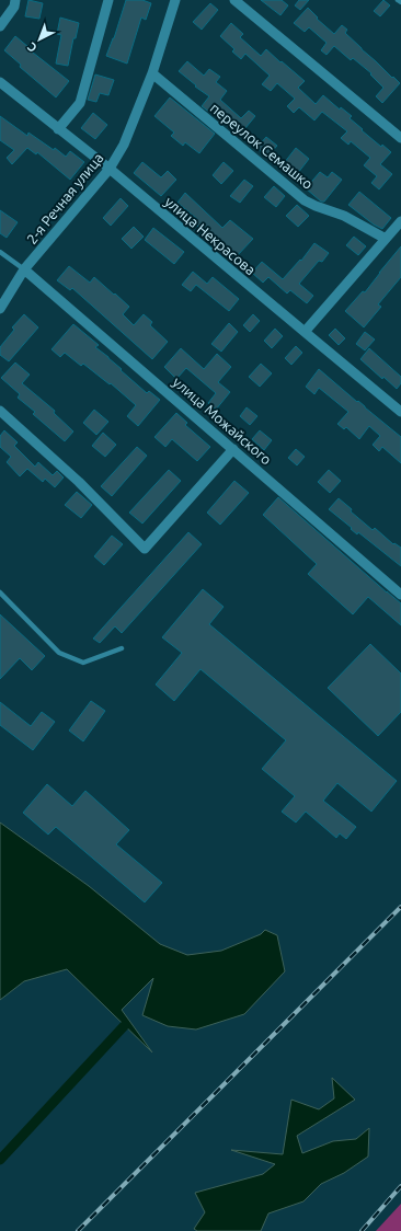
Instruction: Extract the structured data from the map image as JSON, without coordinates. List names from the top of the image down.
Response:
{
  "streets": {
    "street": [
      "переулок Семашко",
      "2-я Речная улица",
      "улица Некрасова",
      "улица Можайского"
    ]
  },
  "crossings": [
    ["переулок Семашко", "2-я Речная улица"],
    ["2-я Речная улица", "улица Некрасова"],
    ["2-я Речная улица", "улица Можайского"]
  ],
  "north": "bottom left"
}
